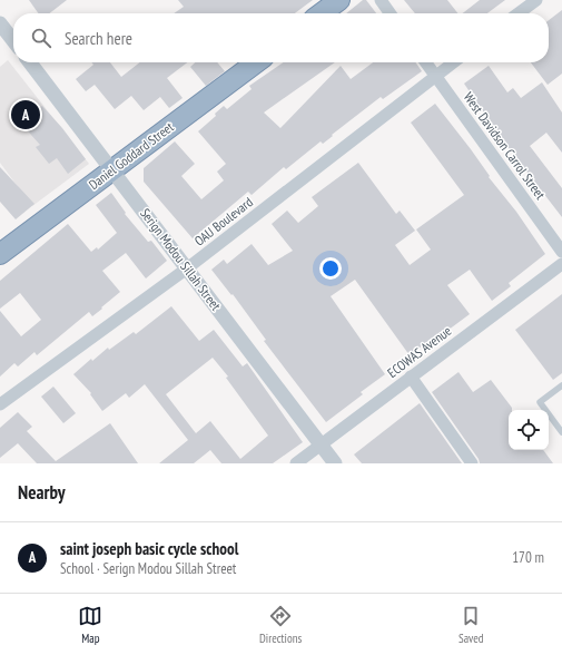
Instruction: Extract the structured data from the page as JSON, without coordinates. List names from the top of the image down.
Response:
{
  "streets": {
    "highway": ["Daniel Goddard Street"],
    "street": [
      "West Davidson Carrol Street",
      "OAU Boulevard",
      "Serign Modou Sillah Street",
      "ECOWAS Avenue"
    ]
  },
  "crossings": [
    ["West Davidson Carrol Street", "OAU Boulevard"],
    ["Daniel Goddard Street", "Serign Modou Sillah Street"],
    ["OAU Boulevard", "Serign Modou Sillah Street"],
    ["Serign Modou Sillah Street", "ECOWAS Avenue"]
  ],
  "page": {
    "search": "Search here",
    "pins": "A",
    "heading": "Nearby",
    "list": [
      {
        "mark": "A",
        "name": "saint joseph basic cycle school",
        "note": "School · Serign Modou Sillah Street",
        "value": "170 m"
      }
    ],
    "nav": ["Map", "Directions", "Saved"]
  }
}
